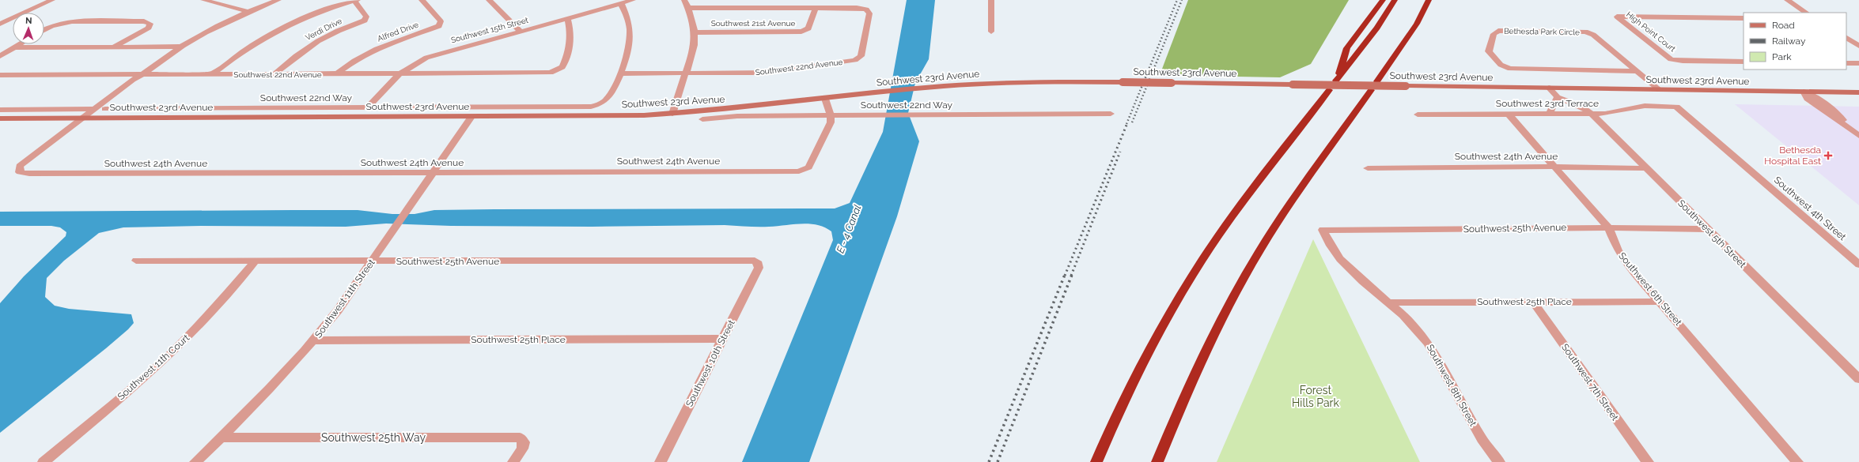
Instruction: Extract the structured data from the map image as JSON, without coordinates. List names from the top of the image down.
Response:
{
  "streets": {
    "street": [
      "Southwest 21st Avenue",
      "Verdi Drive",
      "Southwest 15th Street",
      "Alfred Drive",
      "Bethesda Park Circle",
      "High Point Court",
      "Southwest 22nd Avenue",
      "Southwest 23rd Avenue",
      "Southwest 22nd Way",
      "Southwest 23rd Terrace",
      "Southwest 24th Avenue",
      "Southwest 4th Street",
      "Southwest 25th Avenue",
      "Southwest 5th Street",
      "Southwest 6th Street",
      "Southwest 11th Street",
      "Southwest 25th Place",
      "Southwest 10th Street",
      "Southwest 11th Court",
      "Southwest 7th Street",
      "Southwest 8th Street",
      "Southwest 25th Way"
    ]
  },
  "crossings": [
    ["Verdi Drive", "Southwest 22nd Avenue"],
    ["Southwest 15th Street", "Southwest 22nd Avenue"],
    ["Southwest 15th Street", "Southwest 22nd Way"],
    ["Alfred Drive", "Southwest 22nd Avenue"],
    ["Bethesda Park Circle", "Southwest 23rd Avenue"],
    ["Southwest 22nd Avenue", "Southwest 22nd Way"],
    ["Southwest 23rd Avenue", "Southwest 24th Avenue"],
    ["Southwest 23rd Avenue", "Southwest 5th Street"],
    ["Southwest 23rd Avenue", "Southwest 11th Street"],
    ["Southwest 22nd Way", "Southwest 24th Avenue"],
    ["Southwest 23rd Terrace", "Southwest 4th Street"],
    ["Southwest 23rd Terrace", "Southwest 5th Street"],
    ["Southwest 23rd Terrace", "Southwest 6th Street"],
    ["Southwest 24th Avenue", "Southwest 5th Street"],
    ["Southwest 24th Avenue", "Southwest 6th Street"],
    ["Southwest 24th Avenue", "Southwest 11th Street"],
    ["Southwest 25th Avenue", "Southwest 5th Street"],
    ["Southwest 25th Avenue", "Southwest 6th Street"],
    ["Southwest 25th Avenue", "Southwest 11th Street"],
    ["Southwest 25th Avenue", "Southwest 10th Street"],
    ["Southwest 25th Avenue", "Southwest 11th Court"],
    ["Southwest 25th Avenue", "Southwest 8th Street"],
    ["Southwest 6th Street", "Southwest 25th Place"],
    ["Southwest 11th Street", "Southwest 25th Place"],
    ["Southwest 11th Street", "Southwest 25th Way"],
    ["Southwest 25th Place", "Southwest 10th Street"],
    ["Southwest 25th Place", "Southwest 7th Street"],
    ["Southwest 25th Place", "Southwest 8th Street"]
  ],
  "water": ["E - 4 Canal"],
  "parks": ["Forest Hills Park"],
  "places": {
    "health": ["Bethesda Hospital East"]
  },
  "legend": ["Road", "Railway", "Park"],
  "north": "top"
}
